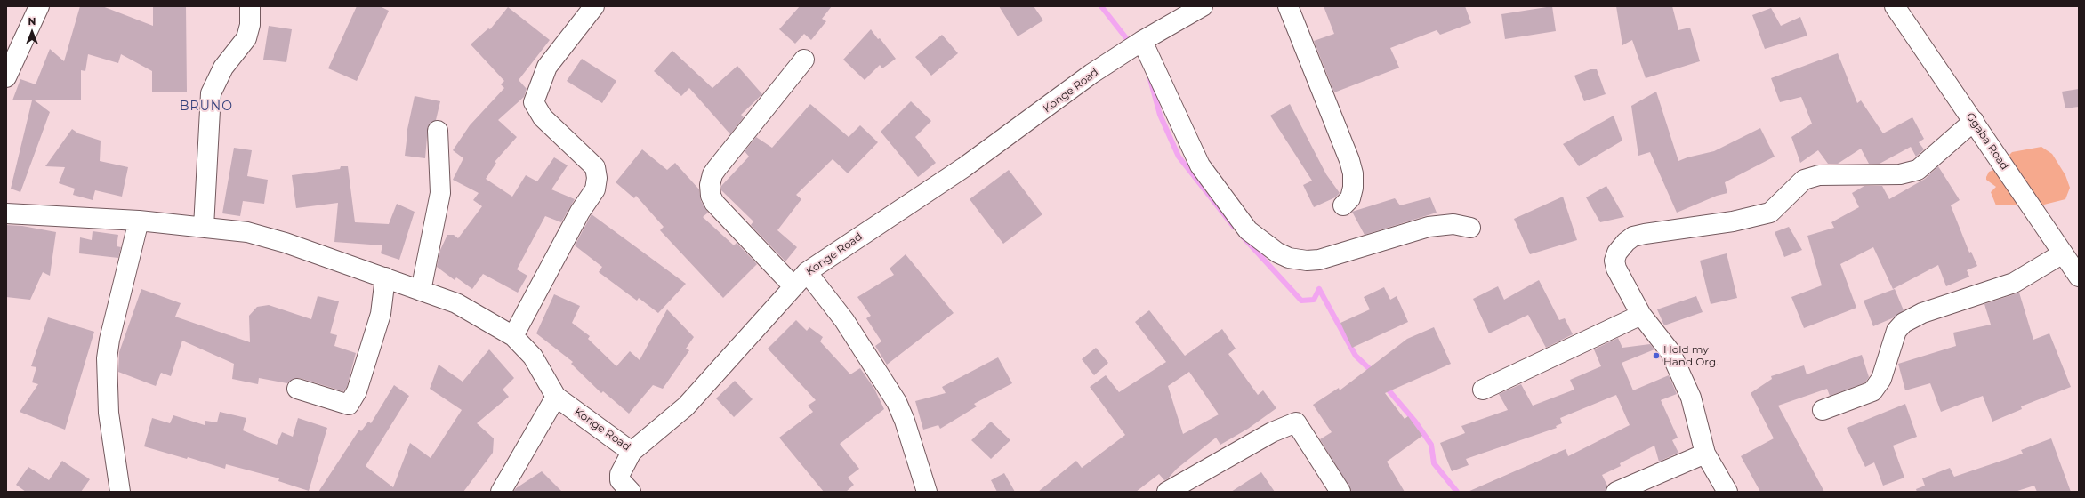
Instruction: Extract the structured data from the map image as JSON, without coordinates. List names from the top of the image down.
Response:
{
  "streets": {
    "street": ["Konge Road", "Ggaba Road"]
  },
  "districts": ["BRUNO"],
  "places": ["Hold my Hand Org."],
  "north": "top"
}
